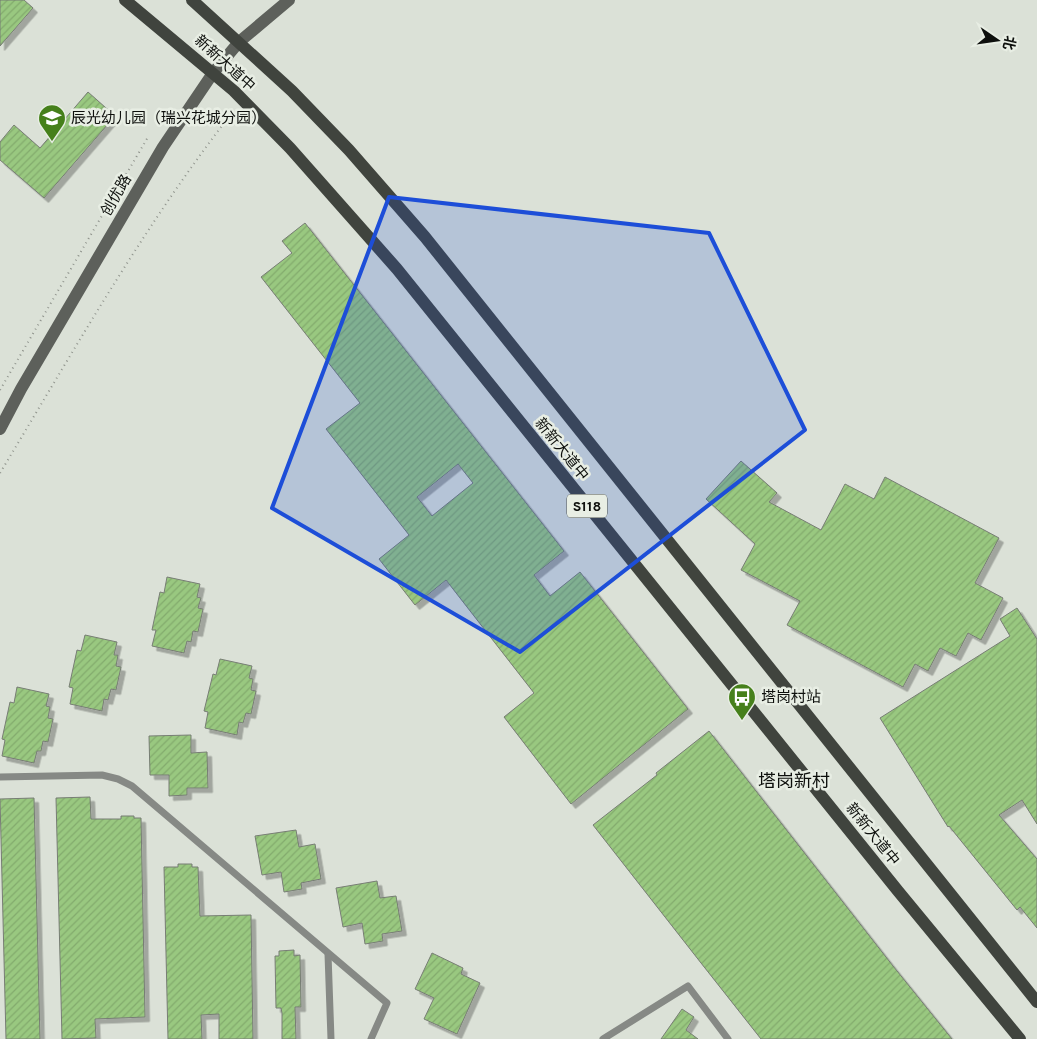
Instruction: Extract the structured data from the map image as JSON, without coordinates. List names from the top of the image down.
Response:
{
  "streets": {
    "main road": ["新新大道中", "S118"],
    "street": ["创优路"]
  },
  "crossings": [
    ["新新大道中", "创优路"]
  ],
  "districts": ["塔岗新村"],
  "places": {
    "school or university": ["辰光幼儿园（瑞兴花城分园）"],
    "bus stop": ["塔岗村站"]
  },
  "north": "right"
}
